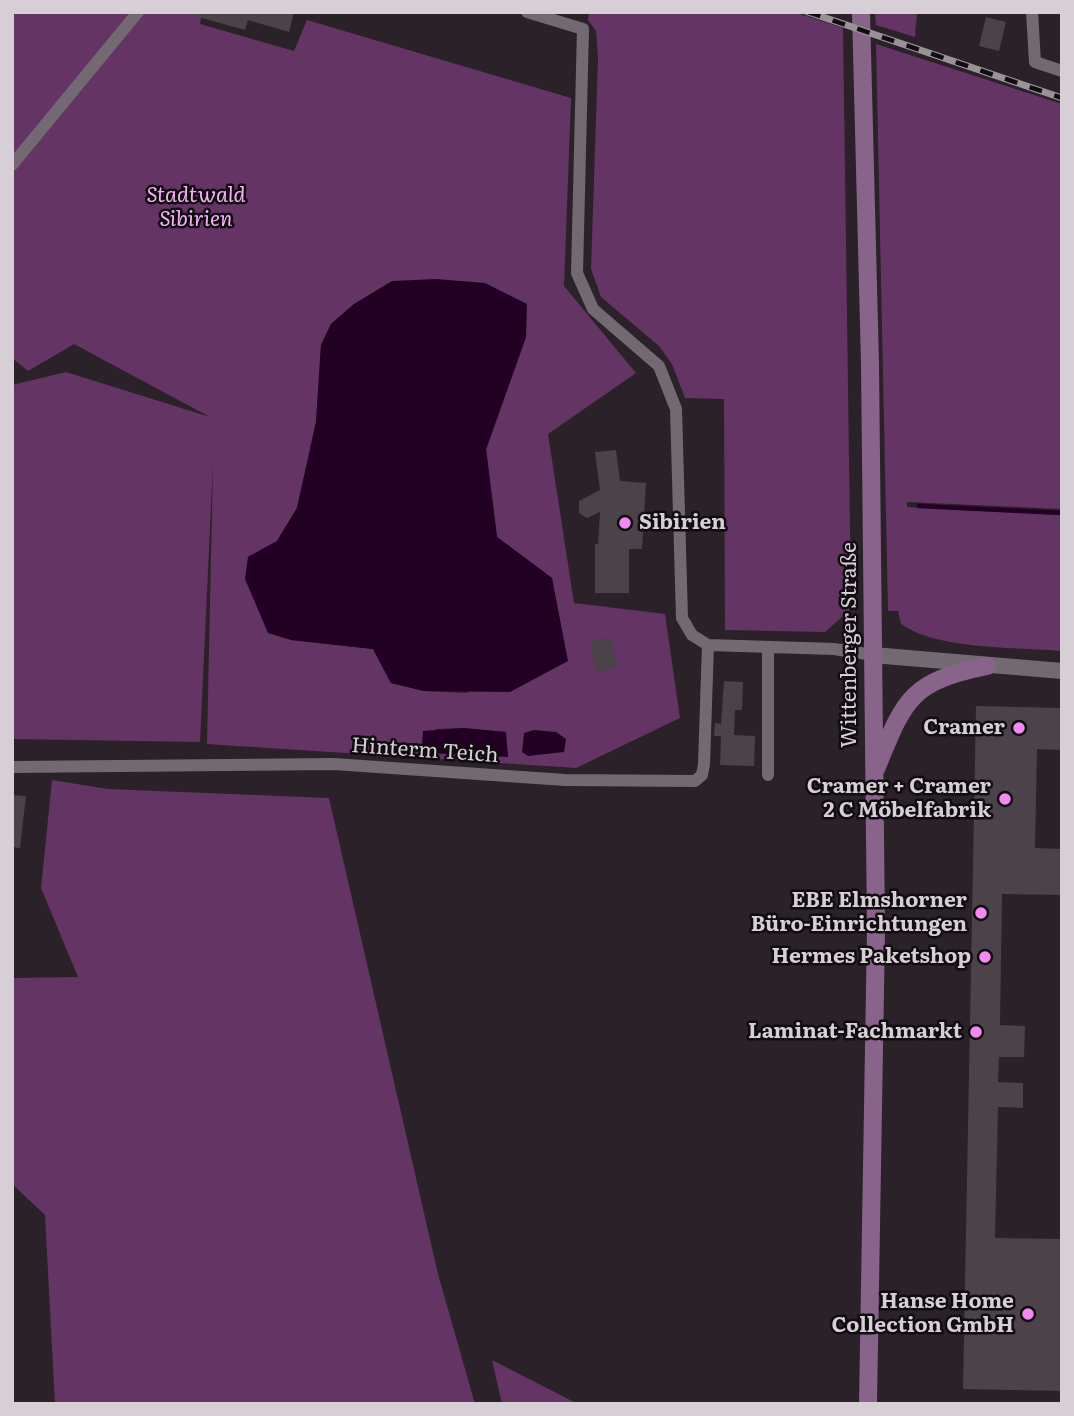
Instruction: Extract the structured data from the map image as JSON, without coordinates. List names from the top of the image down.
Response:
{
  "streets": {
    "main road": ["Wittenberger Straße"],
    "street": ["Hinterm Teich"]
  },
  "parks": ["Stadtwald Sibirien"],
  "places": [
    "Sibirien",
    "Cramer",
    "Cramer + Cramer 2 C Möbelfabrik",
    "EBE Elmshorner Büro-Einrichtungen",
    "Hermes Paketshop",
    "Laminat-Fachmarkt",
    "Hanse Home Collection GmbH"
  ]
}
